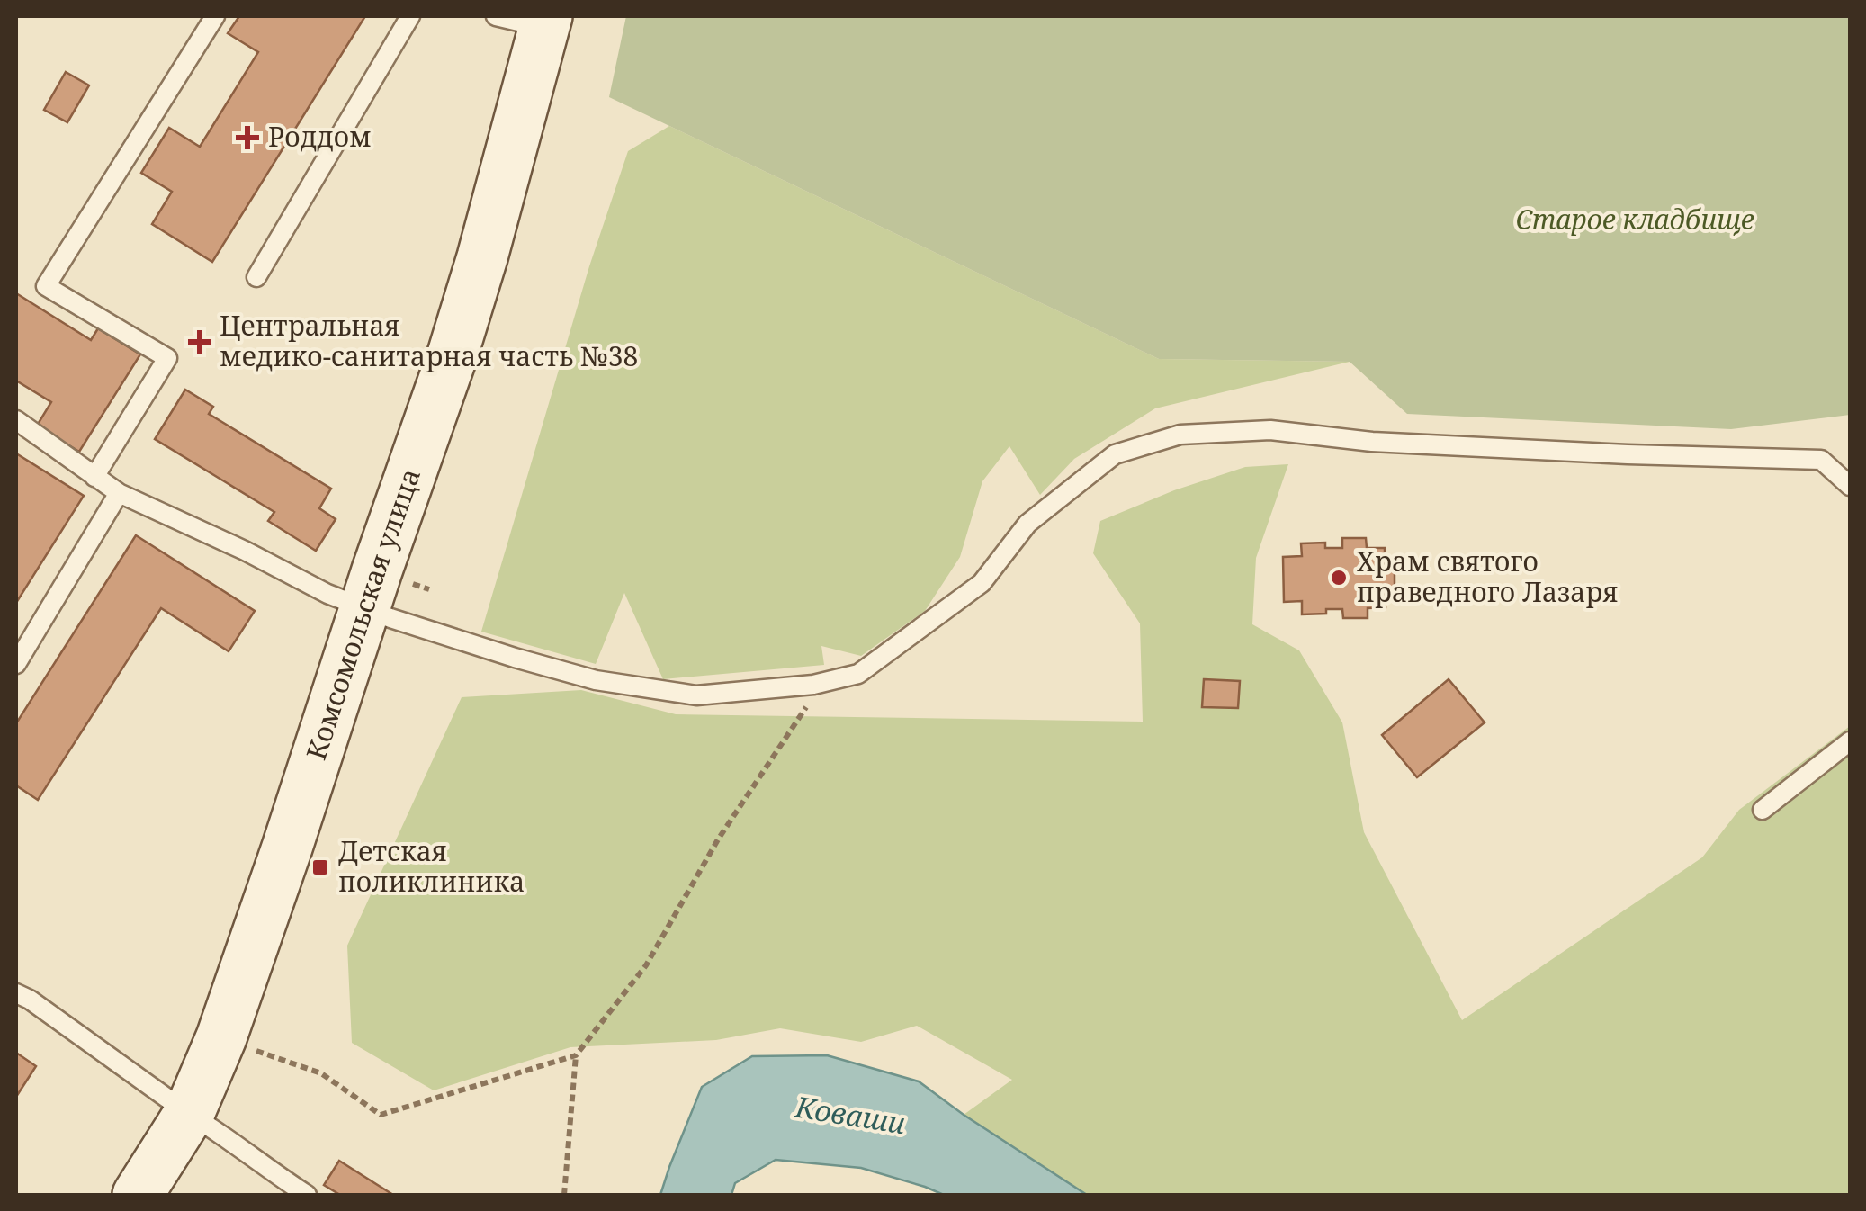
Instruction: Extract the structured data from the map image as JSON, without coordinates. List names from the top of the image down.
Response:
{
  "streets": {
    "street": ["Комсомольская улица"]
  },
  "water": ["Коваши"],
  "parks": ["Старое кладбище"],
  "places": {
    "health": ["Роддом", "Центральная медико-санитарная часть №38"],
    "other": ["Храм святого праведного Лазаря"],
    "transit": ["Детская поликлиника"]
  }
}
